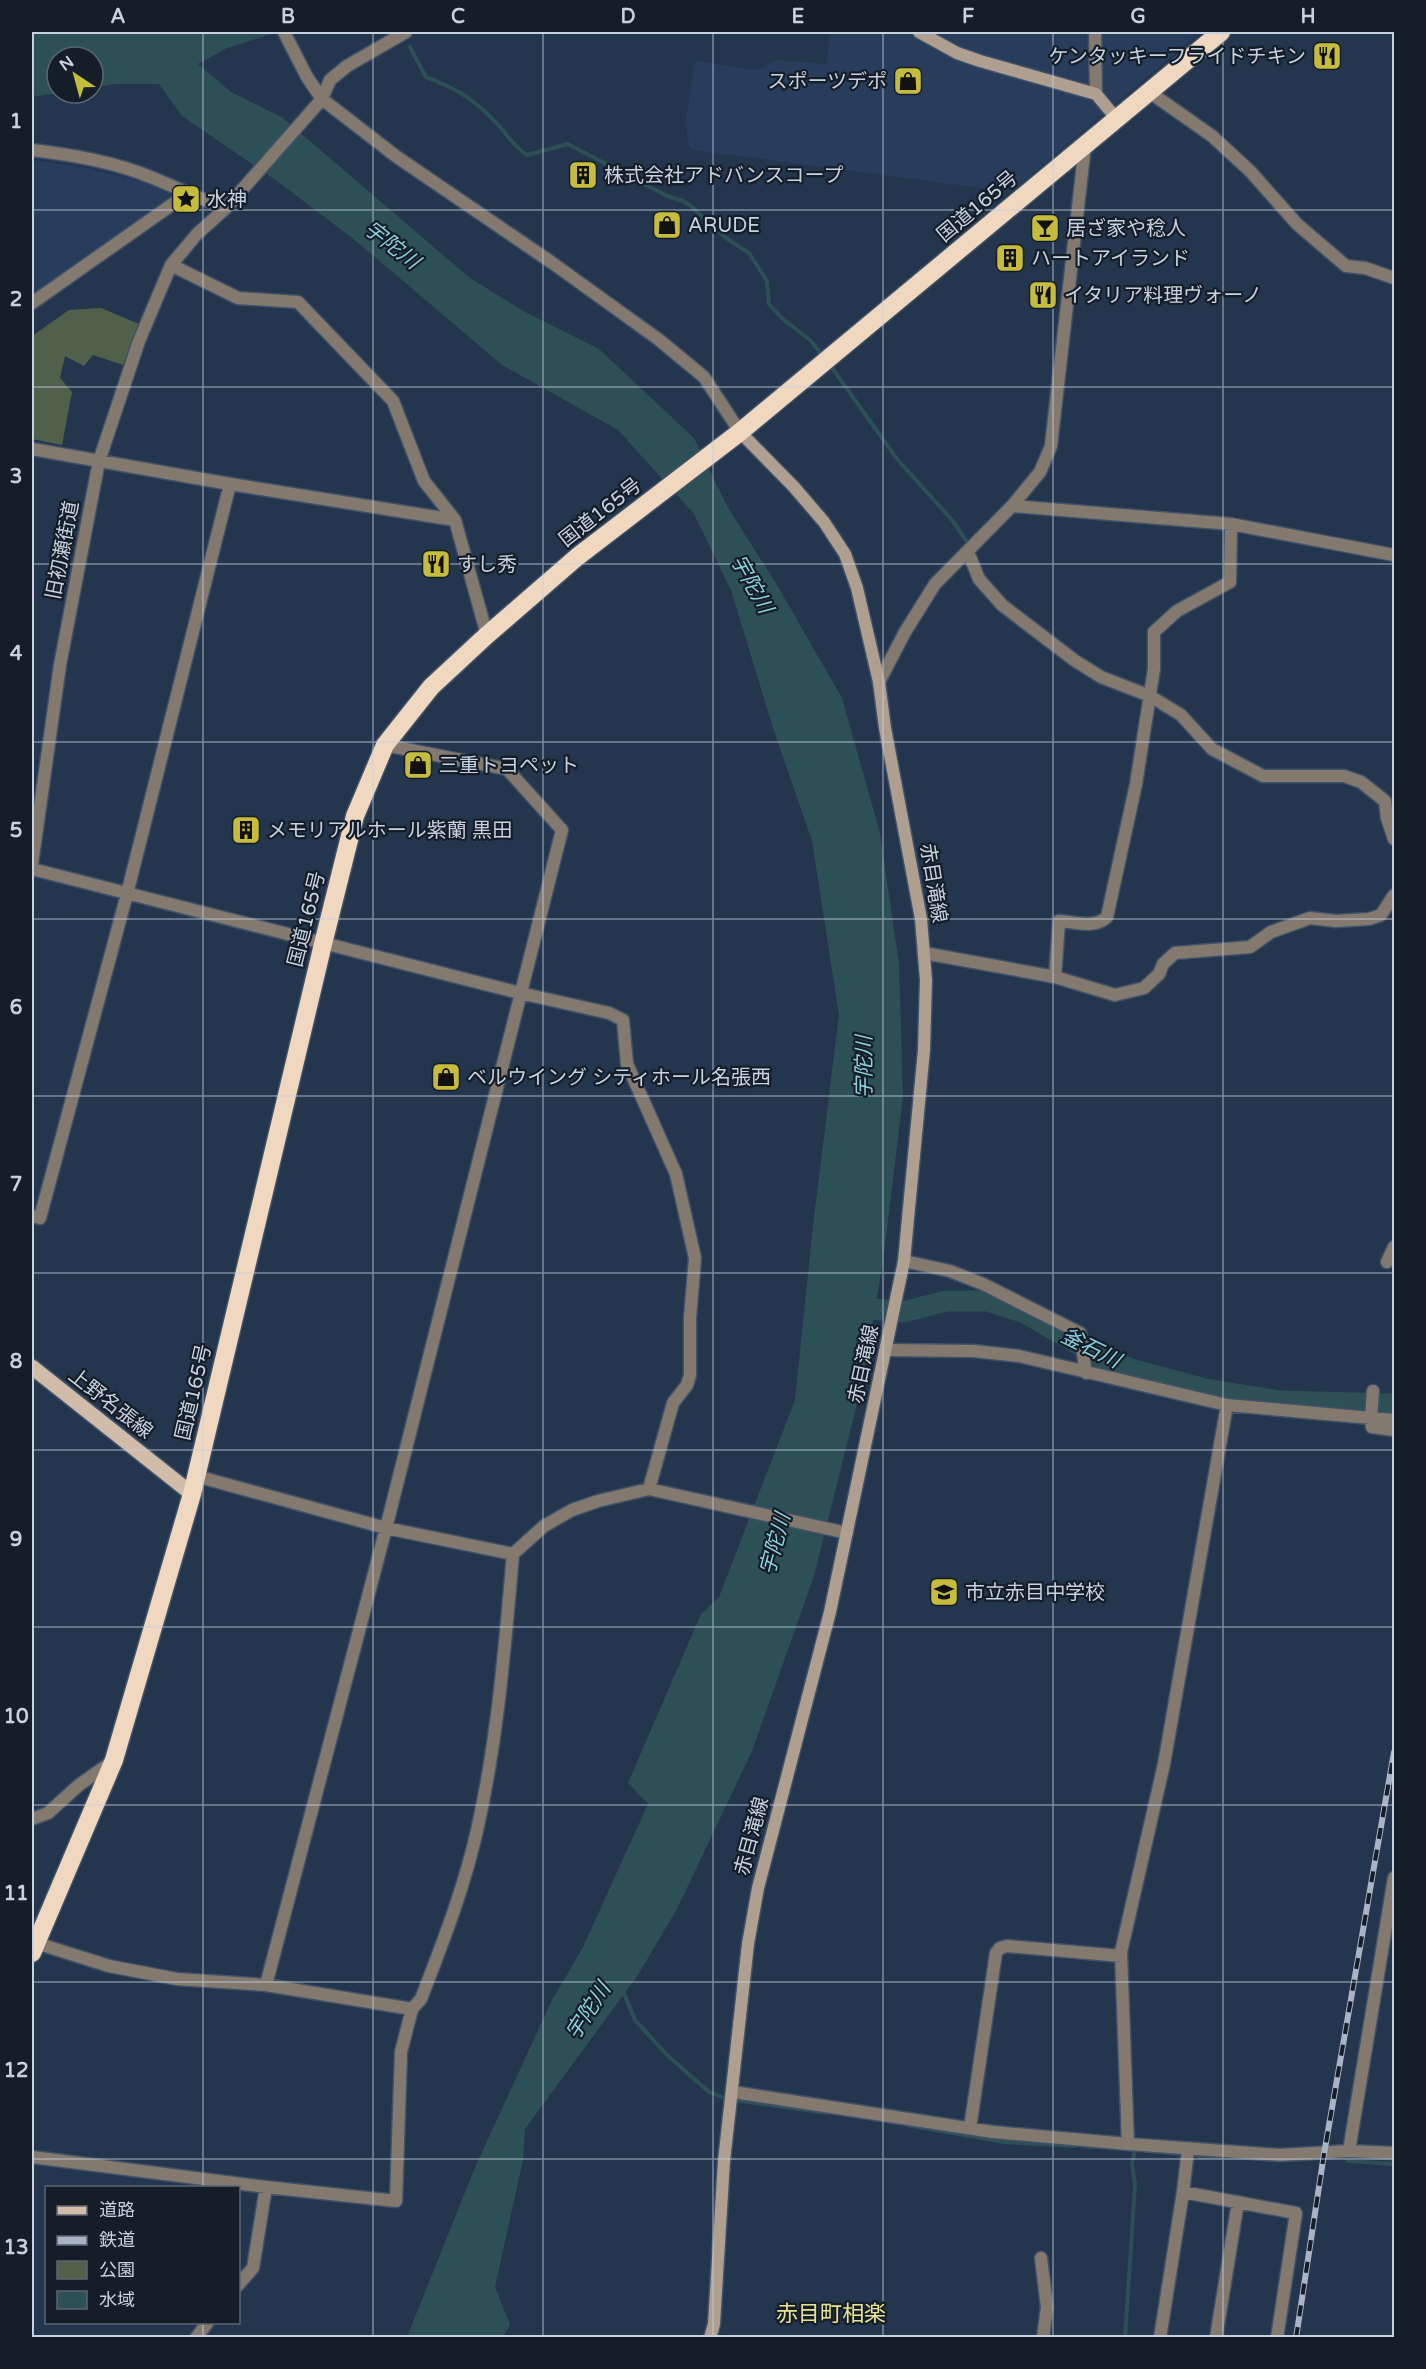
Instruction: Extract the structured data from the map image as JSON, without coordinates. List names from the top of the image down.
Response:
{
  "streets": {
    "highway": ["国道165号"],
    "main road": ["赤目滝線", "上野名張線"],
    "street": ["旧初瀬街道"]
  },
  "crossings": [
    ["国道165号", "赤目滝線"],
    ["国道165号", "上野名張線"]
  ],
  "districts": ["赤目町相楽"],
  "water": ["宇陀川", "釜石川"],
  "places": {
    "restaurant": ["ケンタッキーフライドチキン", "イタリア料理ヴォーノ", "すし秀"],
    "shop": [
      "スポーツデポ",
      "ARUDE",
      "三重トヨペット",
      "ベルウイング シティホール名張西"
    ],
    "building": ["株式会社アドバンスコープ", "ハートアイランド", "メモリアルホール紫蘭 黒田"],
    "place": ["水神"],
    "bar": ["居ざ家や稔人"],
    "school or university": ["市立赤目中学校"]
  },
  "legend": [
    "道路",
    "鉄道",
    "公園",
    "水域"
  ],
  "north": "top left",
  "grid": {
    "columns": [
      "A",
      "B",
      "C",
      "D",
      "E",
      "F",
      "G",
      "H"
    ],
    "rows": [
      "1",
      "2",
      "3",
      "4",
      "5",
      "6",
      "7",
      "8",
      "9",
      "10",
      "11",
      "12",
      "13"
    ]
  }
}
